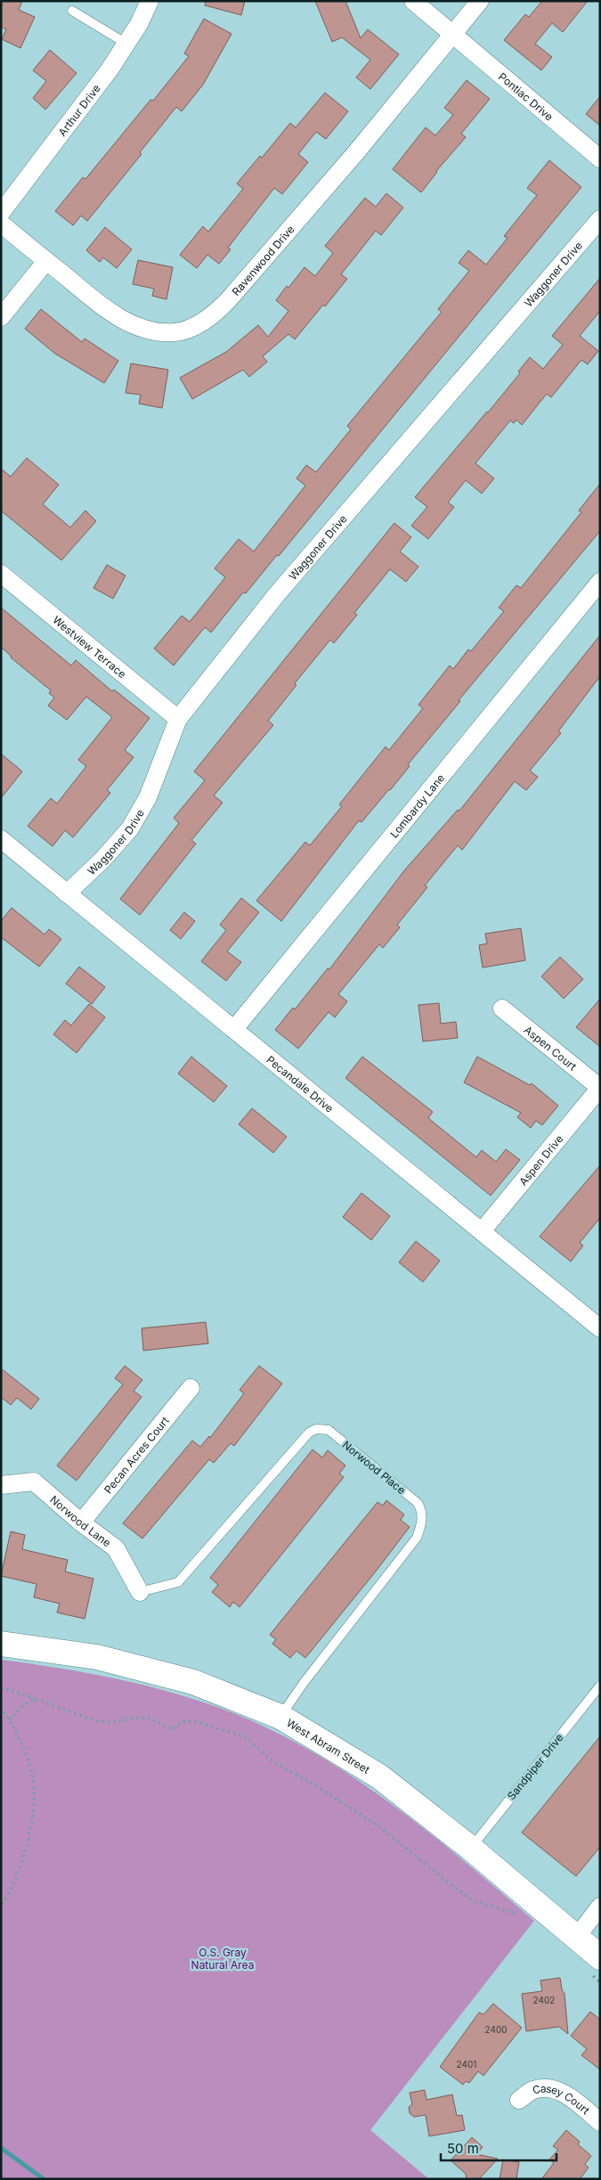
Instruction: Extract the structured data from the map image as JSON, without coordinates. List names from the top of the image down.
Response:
{
  "streets": {
    "main road": ["West Abram Street"],
    "street": [
      "Pontiac Drive",
      "Arthur Drive",
      "Ravenwood Drive",
      "Waggoner Drive",
      "Westview Terrace",
      "Lombardy Lane",
      "Aspen Court",
      "Pecandale Drive",
      "Aspen Drive",
      "Pecan Acres Court",
      "Norwood Lane",
      "Casey Court"
    ],
    "lane": ["Norwood Place", "Sandpiper Drive"]
  },
  "crossings": [
    ["Pontiac Drive", "Ravenwood Drive"],
    ["Waggoner Drive", "Westview Terrace"],
    ["Waggoner Drive", "Pecandale Drive"],
    ["Lombardy Lane", "Pecandale Drive"],
    ["Aspen Court", "Aspen Drive"],
    ["Pecandale Drive", "Aspen Drive"],
    ["Pecan Acres Court", "Norwood Lane"],
    ["Norwood Place", "Norwood Lane"],
    ["Norwood Place", "West Abram Street"],
    ["West Abram Street", "Sandpiper Drive"]
  ],
  "parks": ["O.S. Gray Natural Area"],
  "house_numbers": ["2402", "2400", "2401"],
  "scale_bar": "50 m"
}
